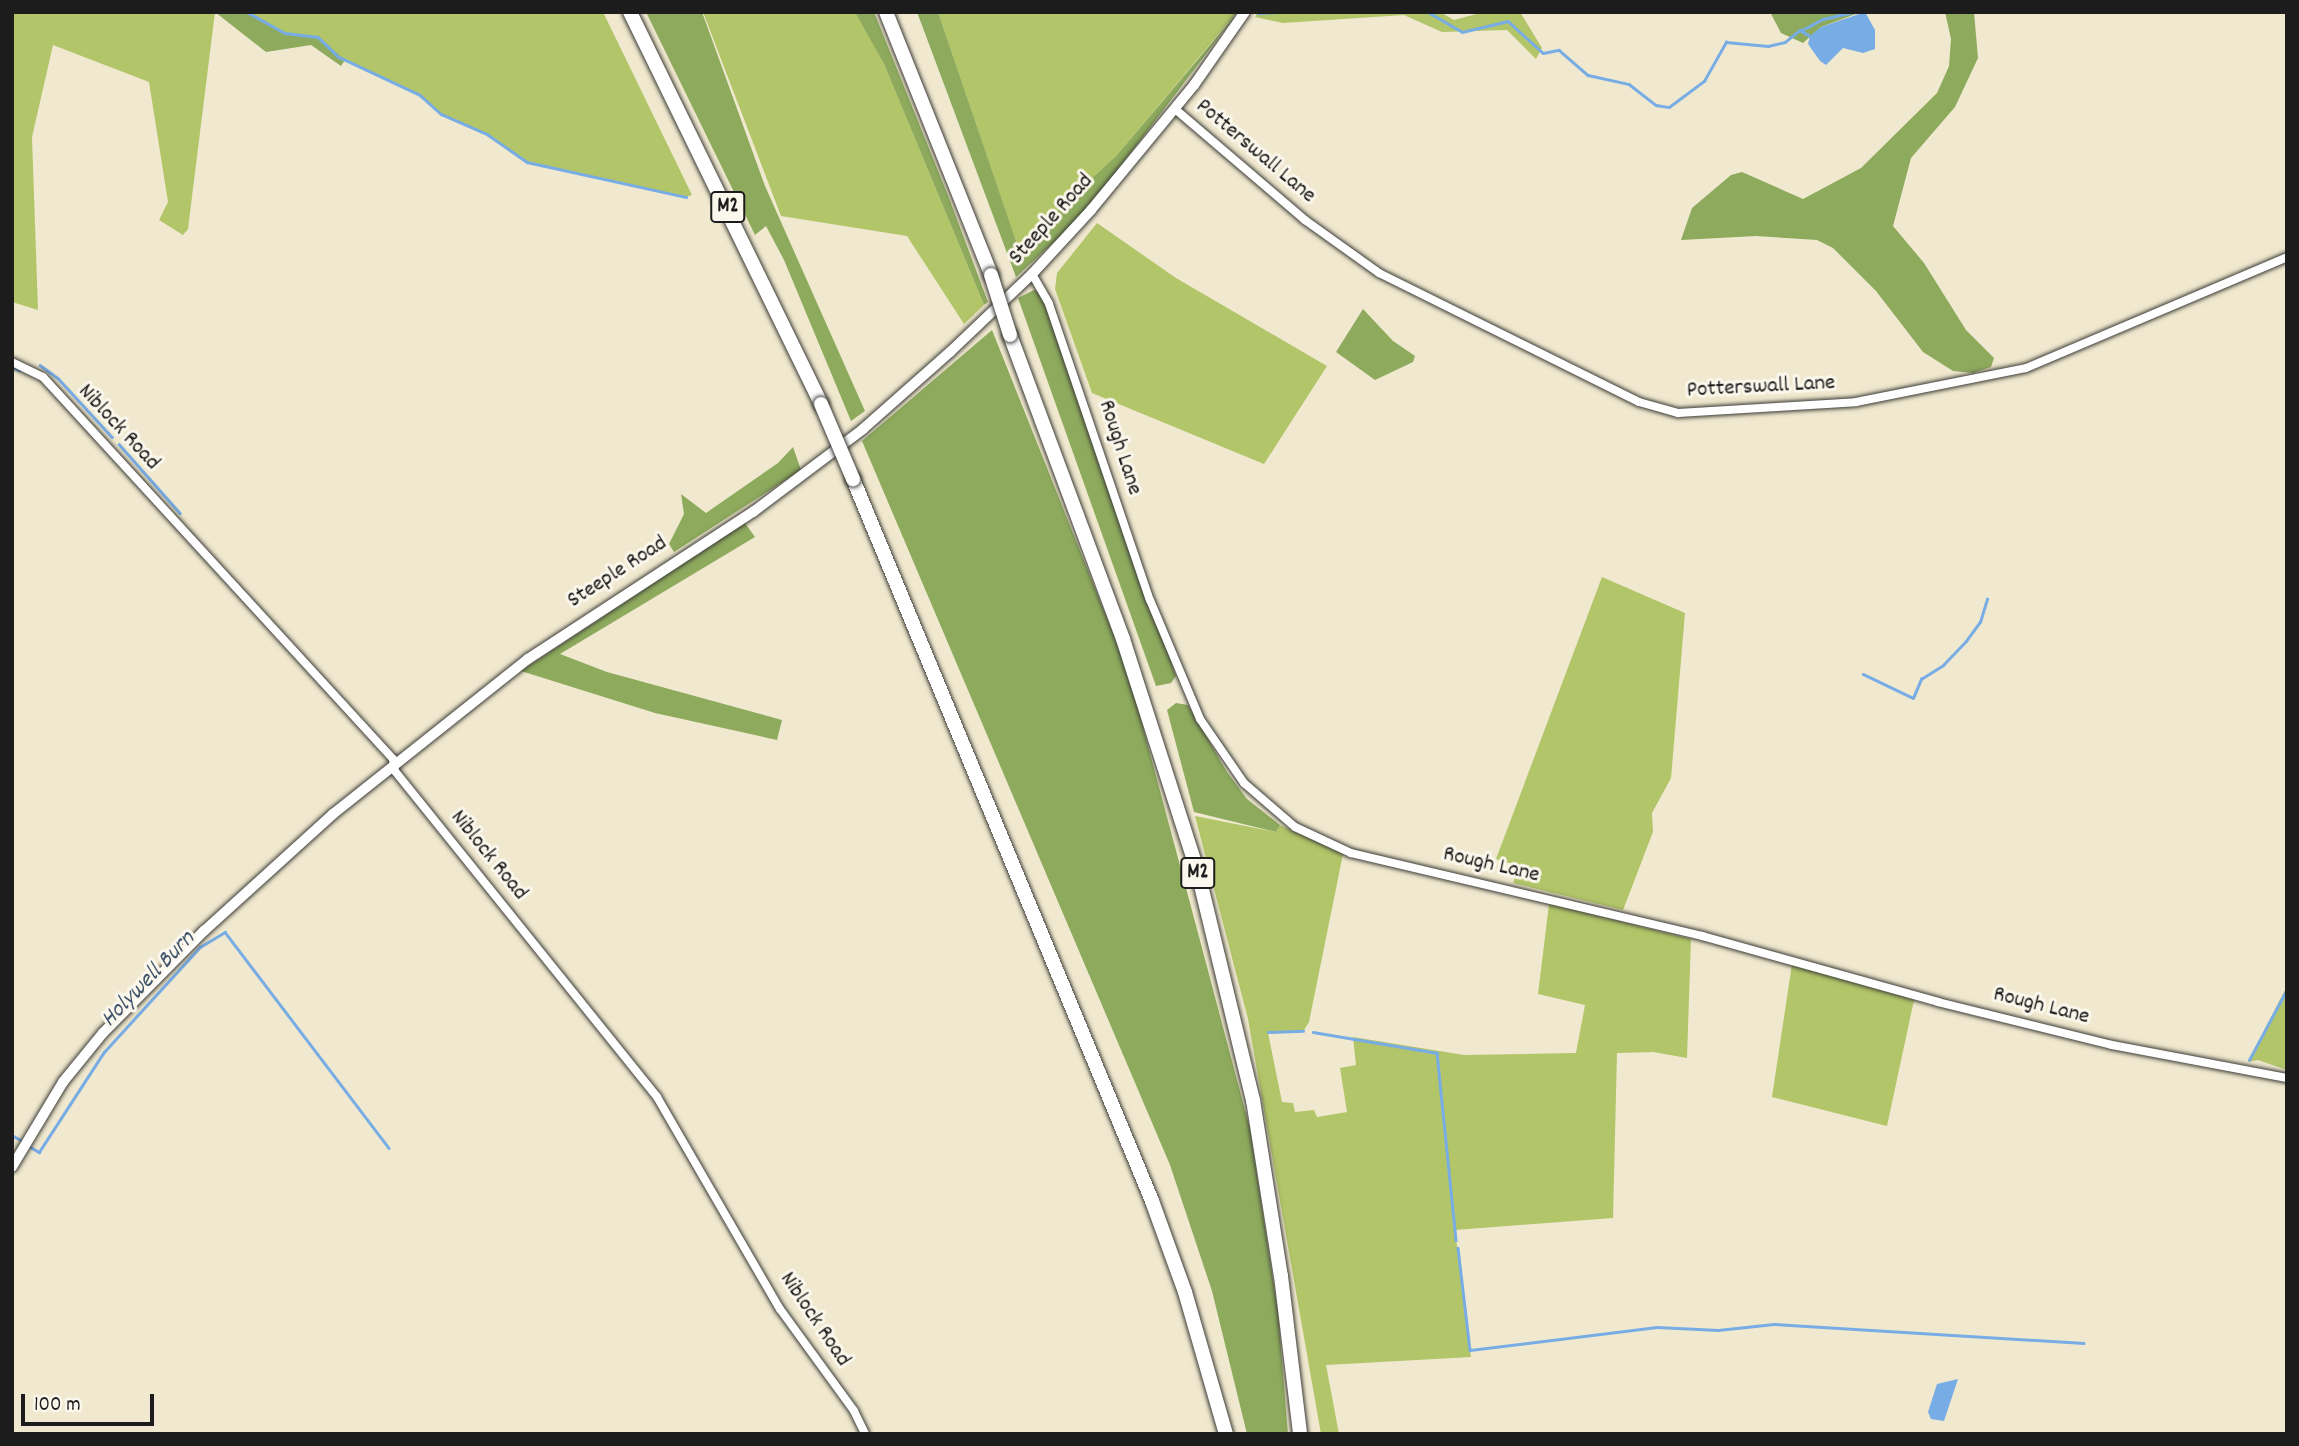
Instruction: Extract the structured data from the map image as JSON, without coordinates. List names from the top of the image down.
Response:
{
  "streets": {
    "highway": ["M2"],
    "street": [
      "Potterswall Lane",
      "Steeple Road",
      "Niblock Road",
      "Rough Lane"
    ]
  },
  "crossings": [
    ["Potterswall Lane", "Steeple Road"],
    ["Steeple Road", "Niblock Road"],
    ["Steeple Road", "Rough Lane"]
  ],
  "water": ["Holywell Burn"],
  "scale_bar": "100 m"
}
